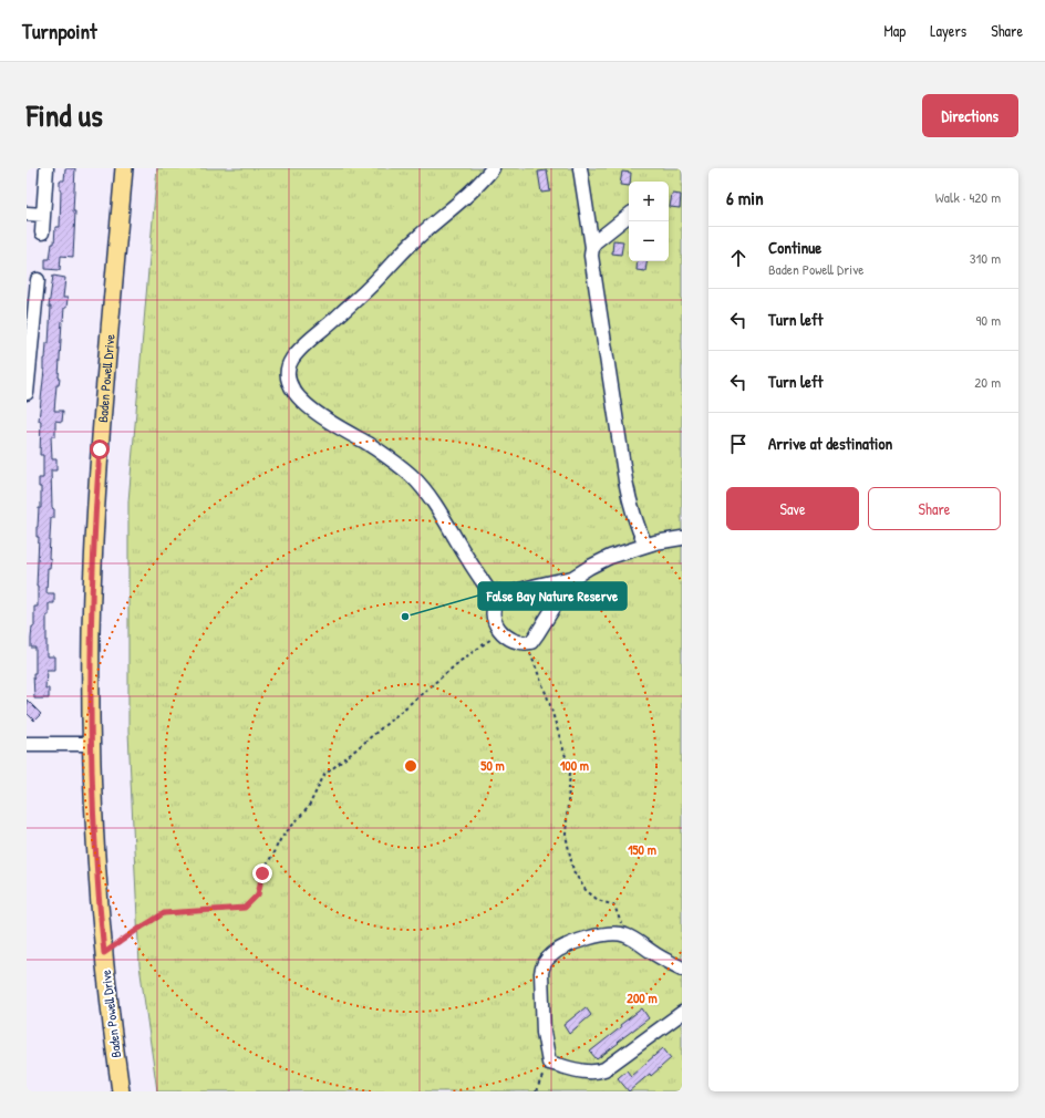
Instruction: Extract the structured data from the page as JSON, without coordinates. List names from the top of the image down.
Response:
{
  "streets": {
    "main road": ["Baden Powell Drive"]
  },
  "places": ["False Bay Nature Reserve"],
  "page": {
    "header": "Turnpoint",
    "nav": ["Map", "Layers", "Share"],
    "title": "Find us",
    "buttons": [
      "Directions",
      ["Save", "Share"]
    ],
    "heading": ["6 min", "Walk · 420 m"],
    "map_buttons": ["+", "−"],
    "list": [
      ["Continue", "Baden Powell Drive", "310 m"],
      ["Turn left", "90 m"],
      ["Turn left", "20 m"],
      "Arrive at destination"
    ]
  },
  "rings": [
    "50 m",
    "100 m",
    "150 m",
    "200 m"
  ]
}
